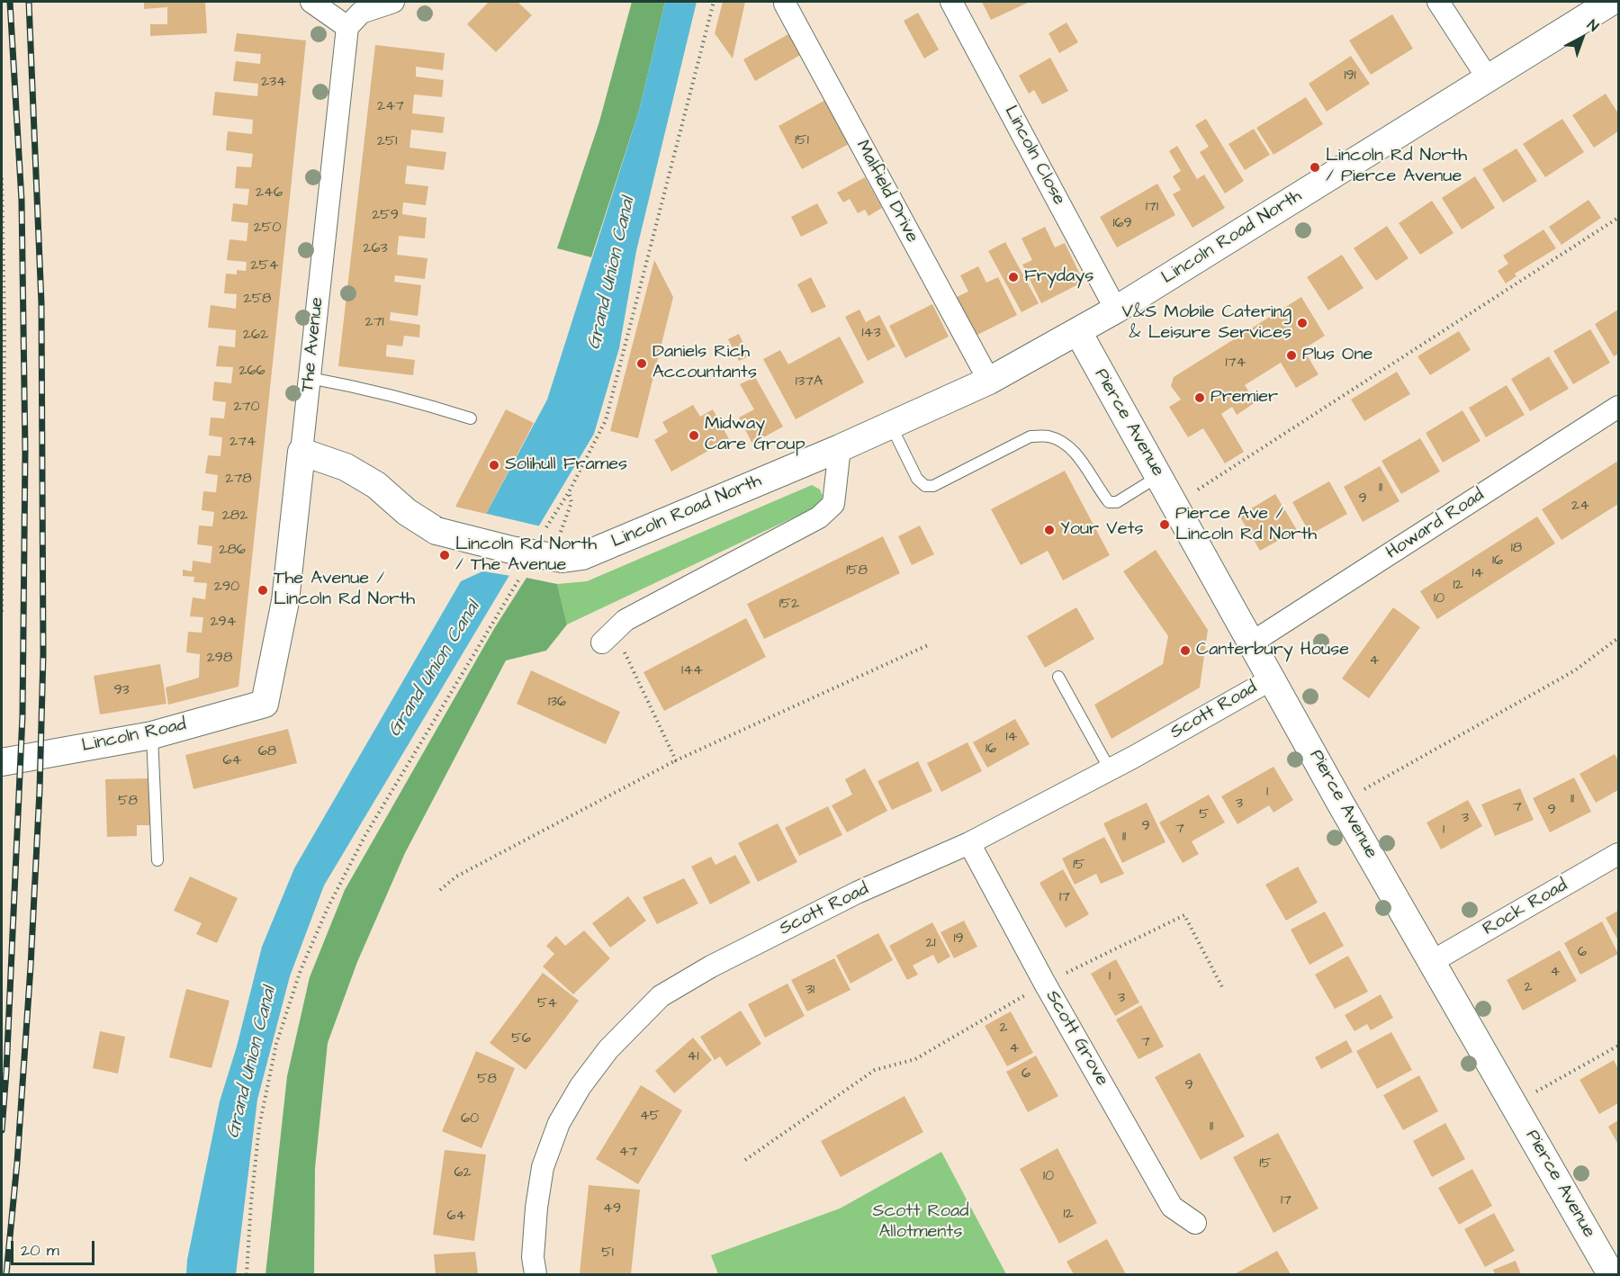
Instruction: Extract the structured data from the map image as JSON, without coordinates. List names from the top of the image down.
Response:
{
  "streets": {
    "street": [
      "Lincoln Close",
      "Malfield Drive",
      "Lincoln Road North",
      "The Avenue",
      "Pierce Avenue",
      "Howard Road",
      "Scott Road",
      "Lincoln Road",
      "Rock Road",
      "Scott Grove"
    ]
  },
  "crossings": [
    ["Lincoln Close", "Lincoln Road North"],
    ["Malfield Drive", "Lincoln Road North"],
    ["Lincoln Road North", "The Avenue"],
    ["Lincoln Road North", "Pierce Avenue"],
    ["The Avenue", "Lincoln Road"],
    ["Pierce Avenue", "Howard Road"],
    ["Pierce Avenue", "Scott Road"],
    ["Pierce Avenue", "Rock Road"],
    ["Scott Road", "Scott Grove"]
  ],
  "water": ["Grand Union Canal"],
  "parks": ["Scott Road Allotments"],
  "places": [
    "Lincoln Rd North / Pierce Avenue",
    "Frydays",
    "V&S Mobile Catering & Leisure Services",
    "Plus One",
    "Daniels Rich Accountants",
    "Premier",
    "Midway Care Group",
    "Solihull Frames",
    "Pierce Ave / Lincoln Rd North",
    "Your Vets",
    "Lincoln Rd North / The Avenue",
    "The Avenue / Lincoln Rd North",
    "Canterbury House"
  ],
  "house_numbers": [
    "191",
    "234",
    "247",
    "151",
    "251",
    "246",
    "171",
    "259",
    "169",
    "250",
    "263",
    "254",
    "258",
    "271",
    "143",
    "262",
    "174",
    "266",
    "137A",
    "270",
    "274",
    "278",
    "11",
    "9",
    "24",
    "282",
    "18",
    "286",
    "16",
    "158",
    "14",
    "12",
    "290",
    "10",
    "152",
    "294",
    "298",
    "4",
    "144",
    "93",
    "136",
    "14",
    "16",
    "68",
    "64",
    "1",
    "11",
    "58",
    "3",
    "7",
    "9",
    "5",
    "3",
    "9",
    "7",
    "1",
    "11",
    "15",
    "17",
    "19",
    "21",
    "6",
    "4",
    "1",
    "2",
    "31",
    "3",
    "54",
    "2",
    "56",
    "7",
    "4",
    "41",
    "6",
    "58",
    "9",
    "45",
    "60",
    "11",
    "47",
    "15",
    "62",
    "10",
    "17",
    "49",
    "12",
    "64",
    "51"
  ],
  "scale_bar": "20 m",
  "north": "top right"
}
